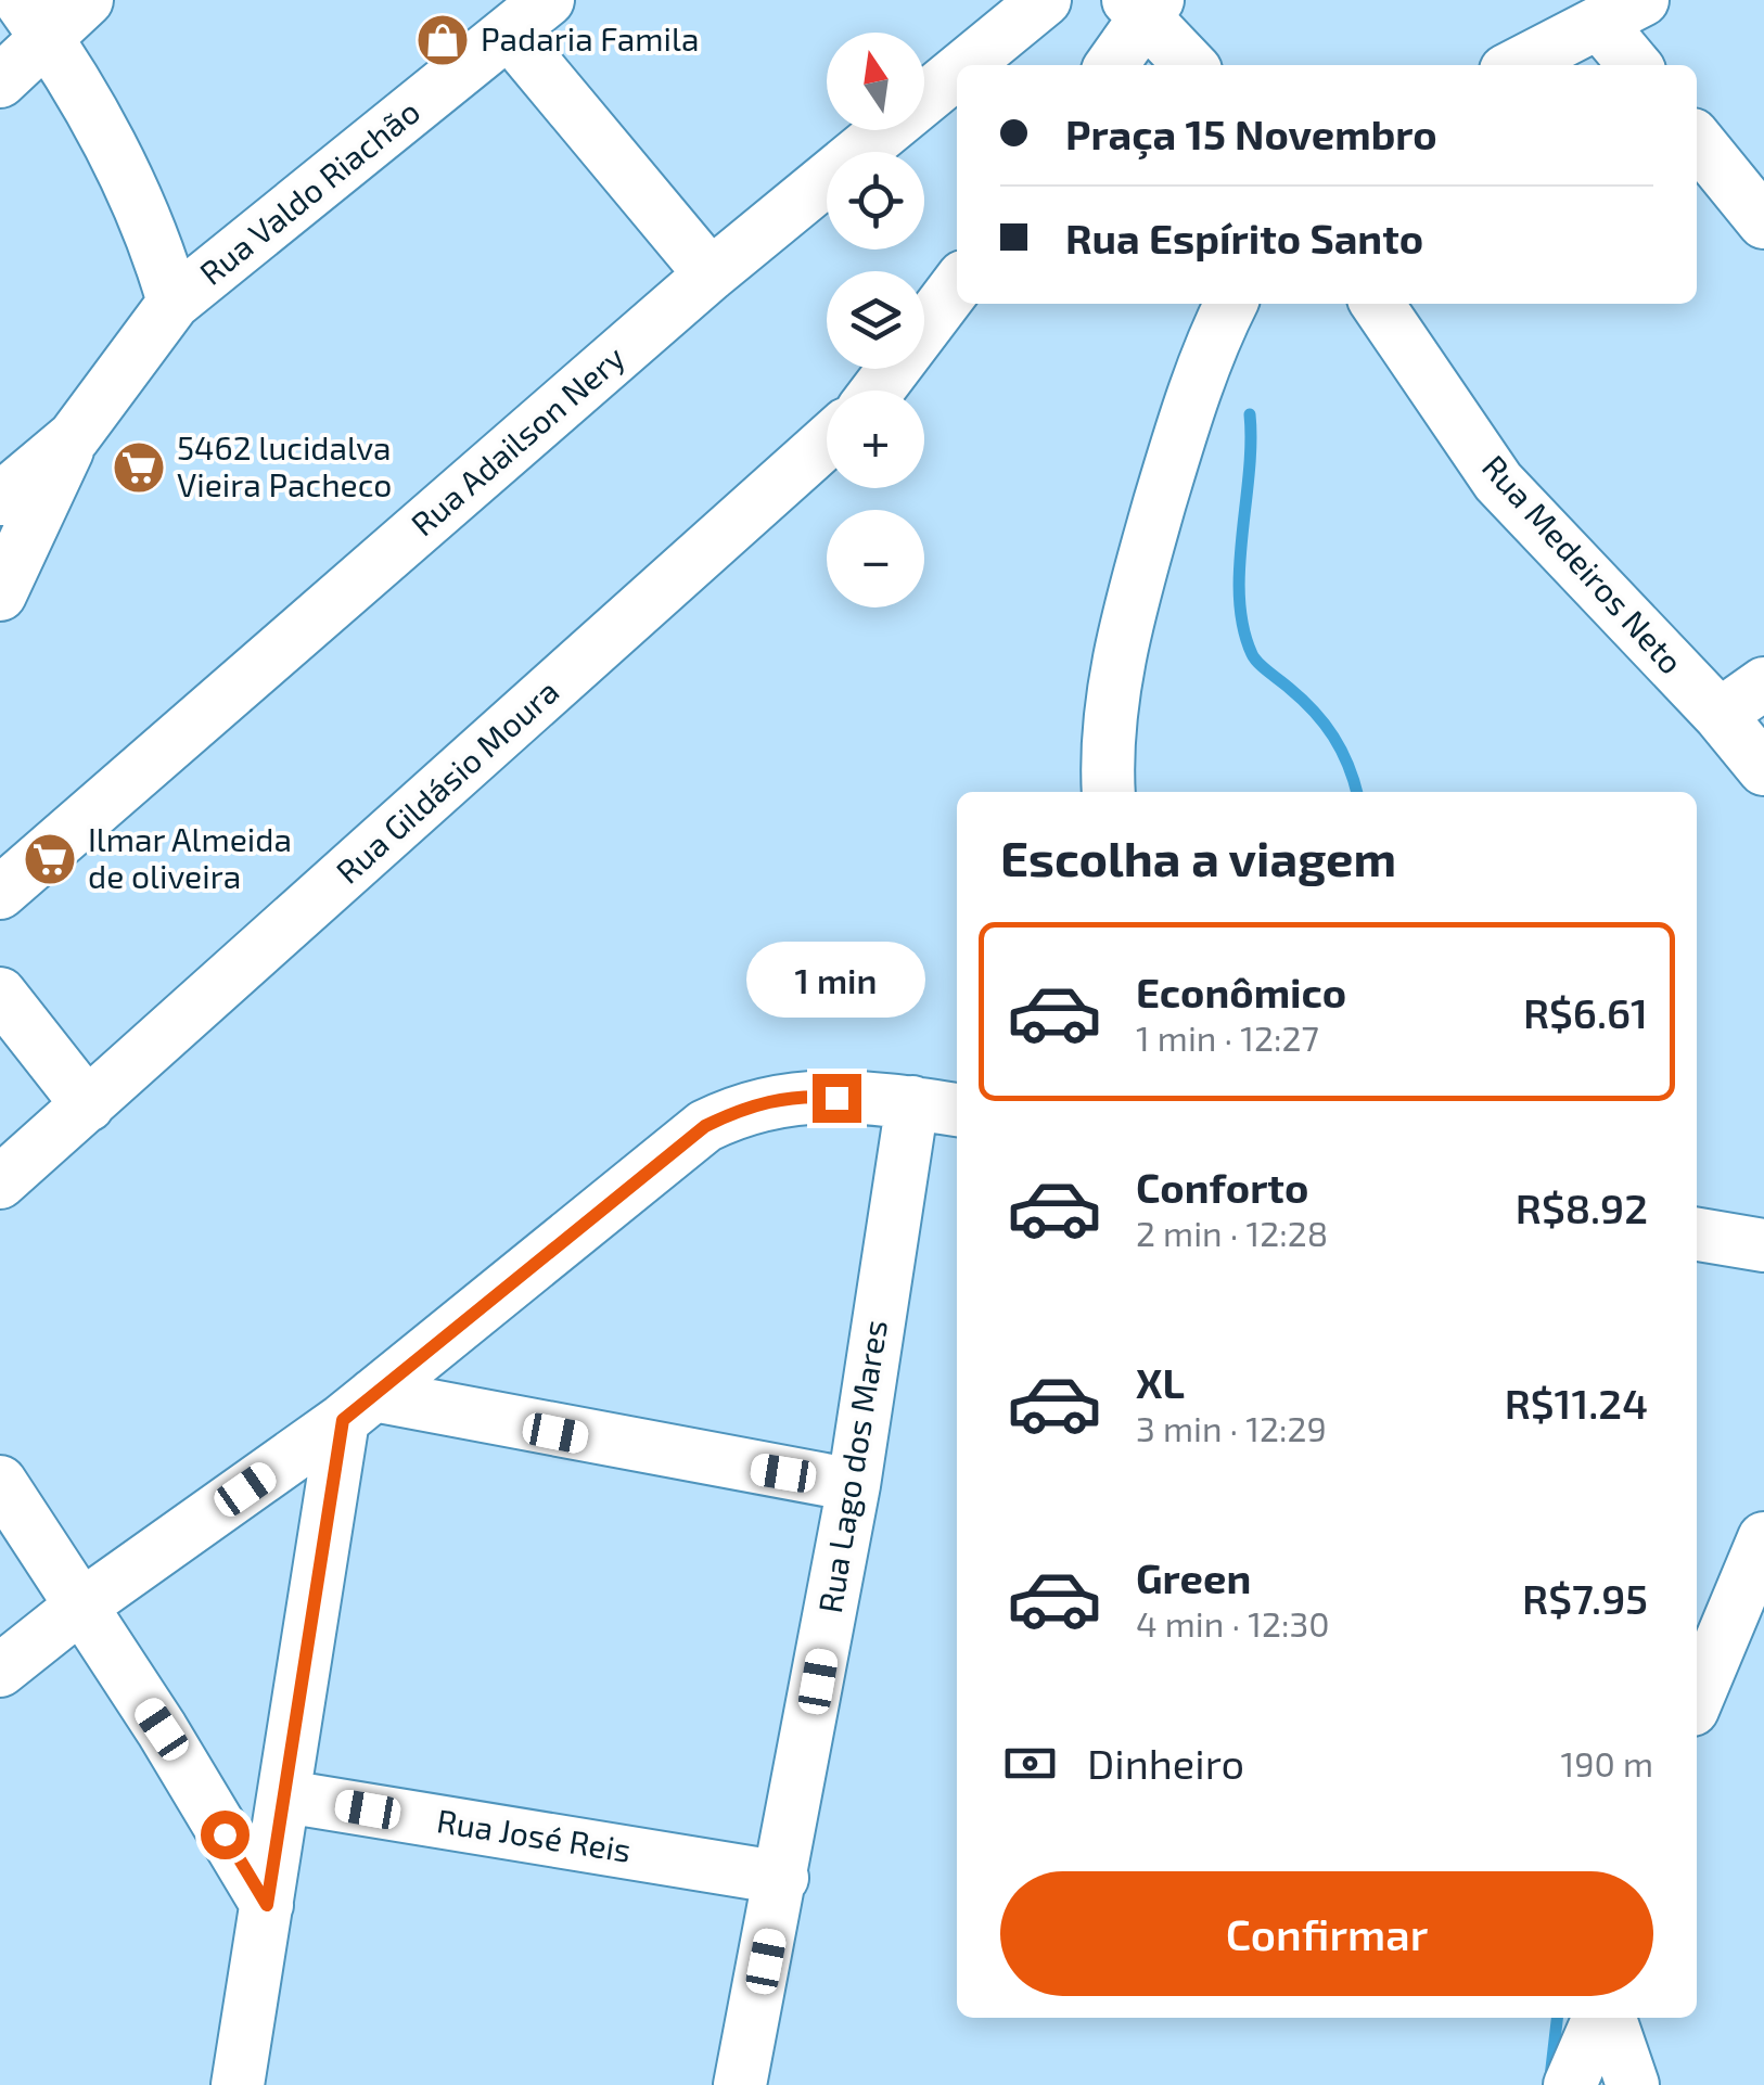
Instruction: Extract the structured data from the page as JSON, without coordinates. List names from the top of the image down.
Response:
{
  "streets": {
    "street": [
      "Rua Valdo Riachão",
      "Rua Adailson Nery",
      "Rua Medeiros Neto",
      "Rua Gildásio Moura",
      "Rua Lago dos Mares",
      "Rua José Reis"
    ]
  },
  "crossings": [
    ["Rua Lago dos Mares", "Rua José Reis"]
  ],
  "places": {
    "shop": ["Padaria Famila"],
    "supermarket": ["5462 lucidalva Vieira Pacheco", "Ilmar Almeida de oliveira"]
  },
  "north": "top",
  "page": {
    "map_buttons": ["+", "−"],
    "banner": ["Praça 15 Novembro", "Rua Espírito Santo"],
    "heading": "Escolha a viagem",
    "list": [
      {
        "name": "Econômico",
        "note": "1 min · 12:27",
        "value": "R$6.61"
      },
      {
        "name": "Conforto",
        "note": "2 min · 12:28",
        "value": "R$8.92"
      },
      {
        "name": "XL",
        "note": "3 min · 12:29",
        "value": "R$11.24"
      },
      {
        "name": "Green",
        "note": "4 min · 12:30",
        "value": "R$7.95"
      }
    ],
    "bubble": "1 min",
    "pay": ["Dinheiro", "190 m"],
    "buttons": "Confirmar"
  }
}
